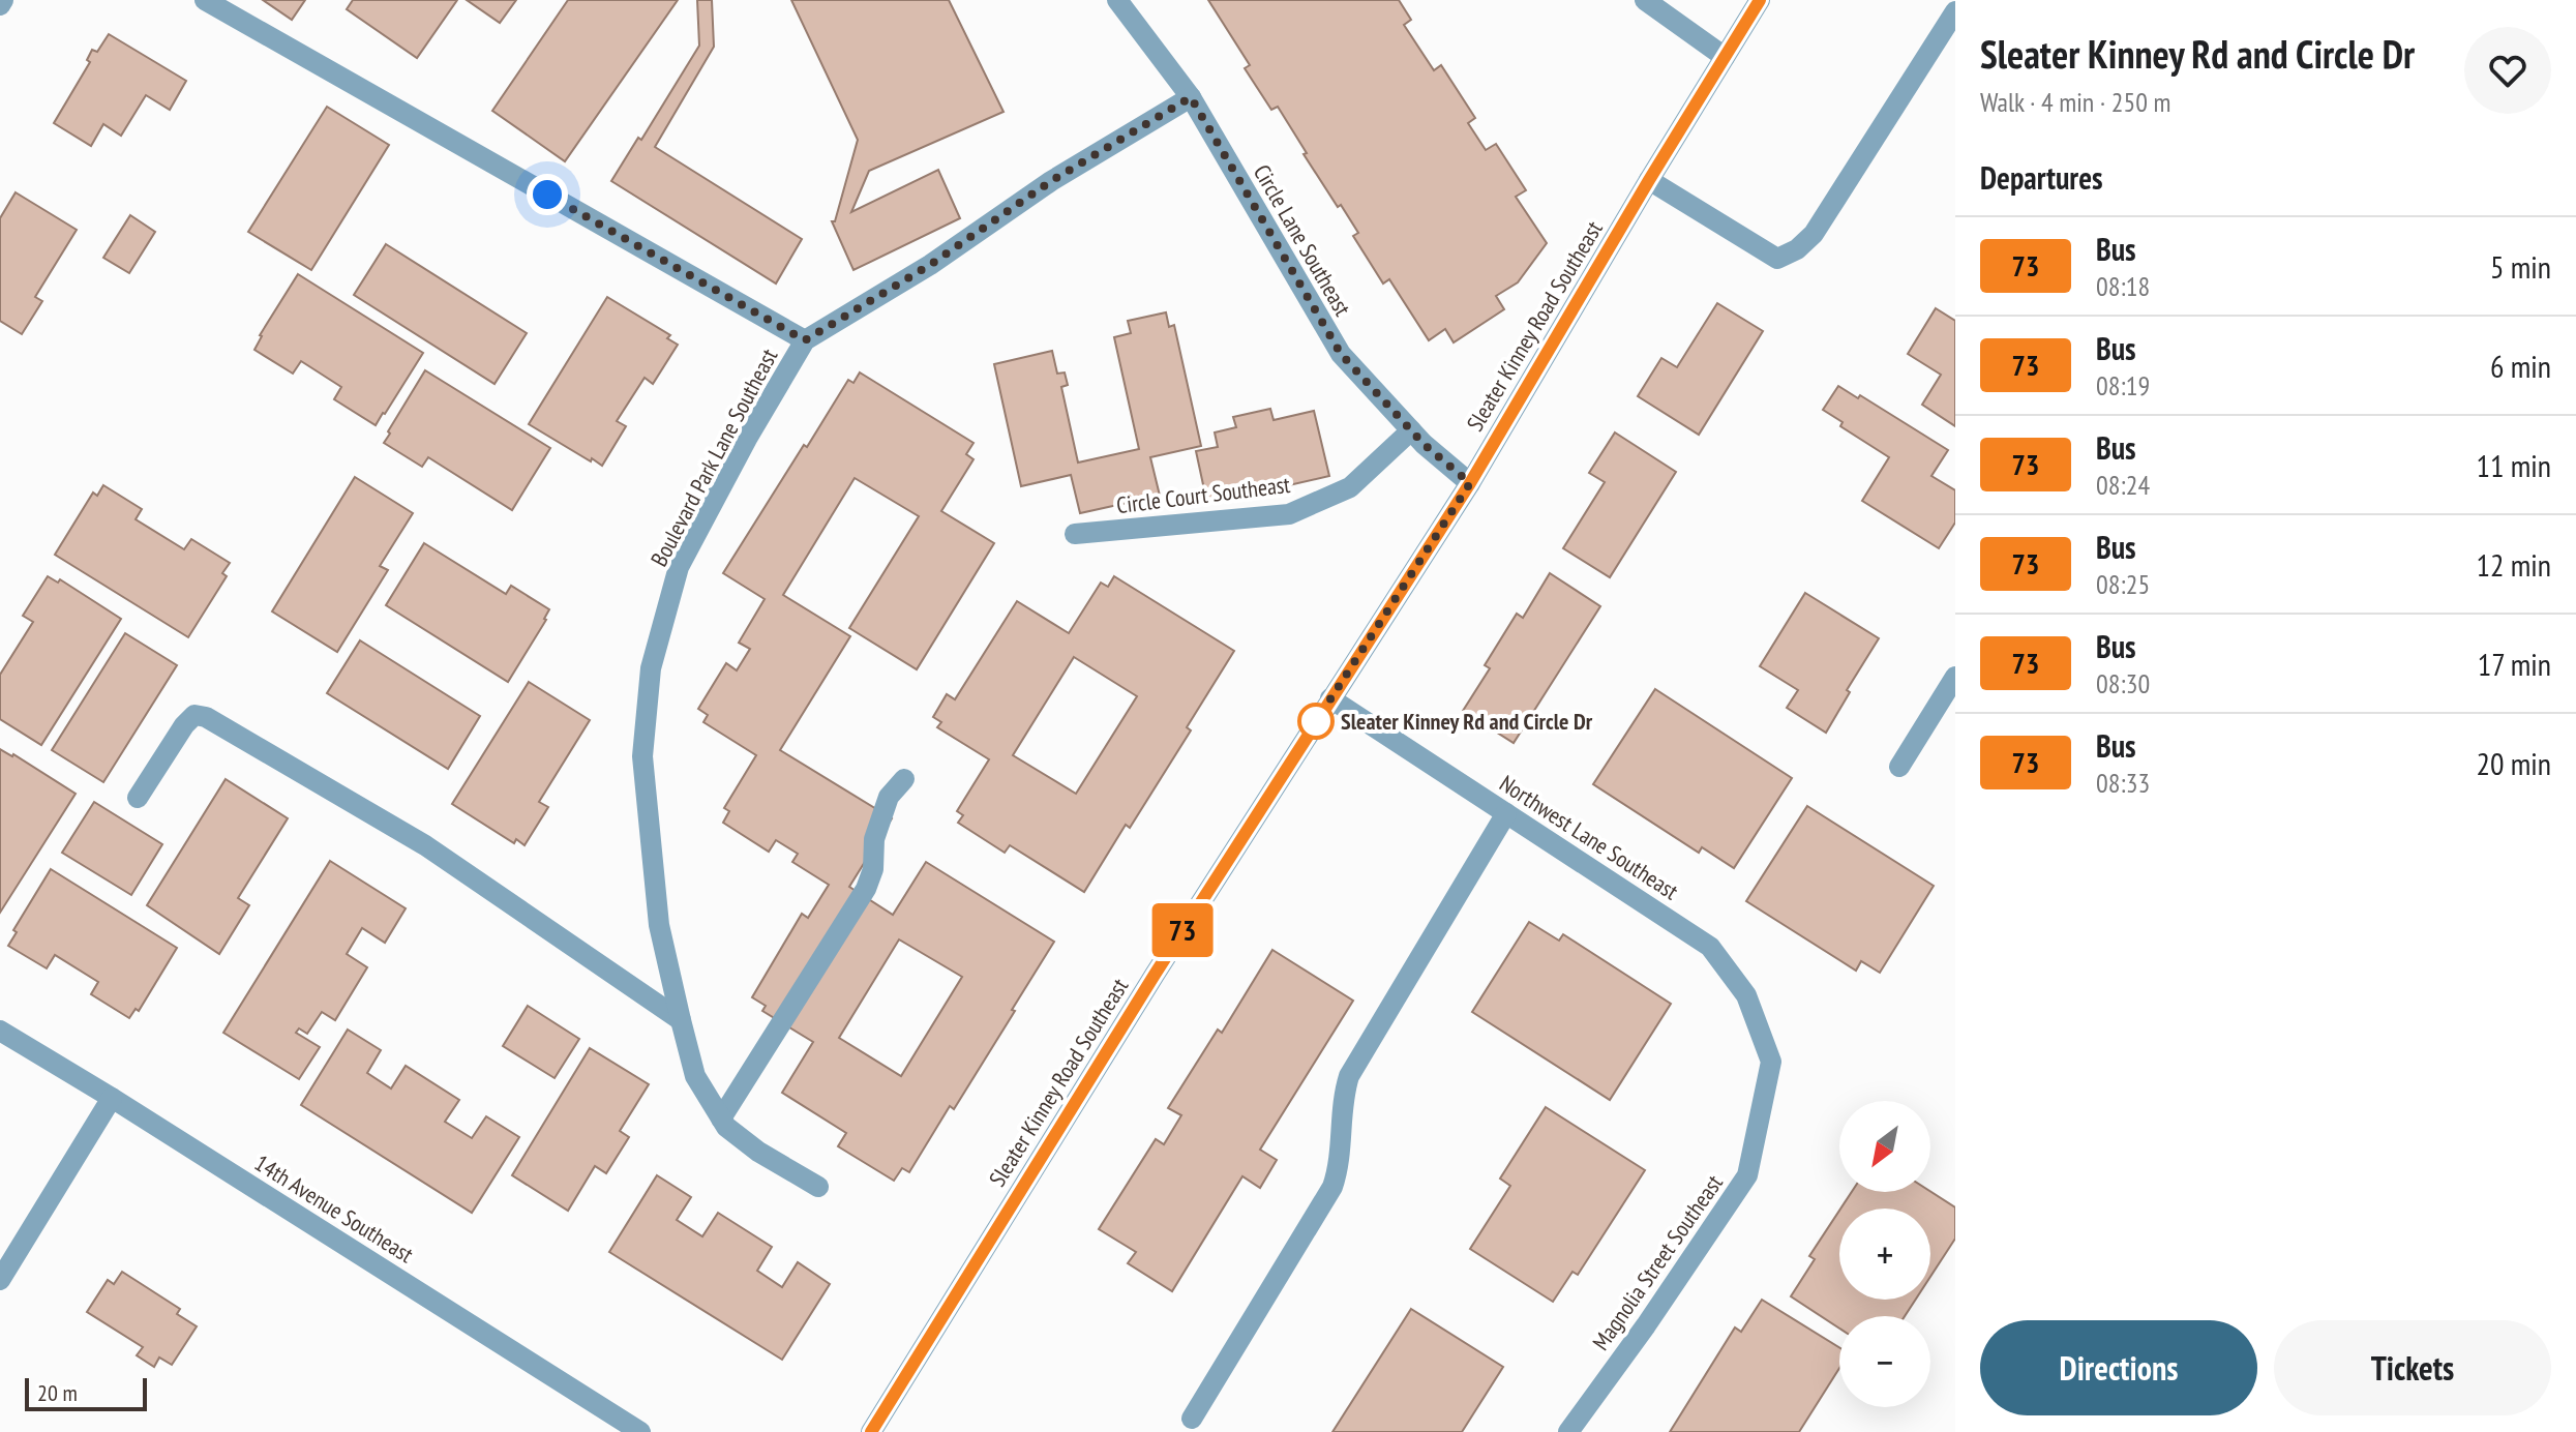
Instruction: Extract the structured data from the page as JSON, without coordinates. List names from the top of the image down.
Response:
{
  "streets": {
    "street": [
      "Circle Lane Southeast",
      "Sleater Kinney Road Southeast",
      "Boulevard Park Lane Southeast",
      "Circle Court Southeast",
      "Northwest Lane Southeast",
      "14th Avenue Southeast",
      "Magnolia Street Southeast"
    ]
  },
  "crossings": [
    ["Circle Lane Southeast", "Sleater Kinney Road Southeast"],
    ["Circle Lane Southeast", "Boulevard Park Lane Southeast"],
    ["Circle Lane Southeast", "Circle Court Southeast"],
    ["Sleater Kinney Road Southeast", "Northwest Lane Southeast"],
    ["Northwest Lane Southeast", "Magnolia Street Southeast"]
  ],
  "places": ["Sleater Kinney Rd and Circle Dr"],
  "lines": ["bus line 73"],
  "scale_bar": "20 m",
  "north": "bottom left",
  "page": {
    "on_map": "73",
    "heading": [
      ["Sleater Kinney Rd and Circle Dr", "Walk · 4 min · 250 m"],
      "Departures"
    ],
    "list": [
      {
        "mark": "73",
        "name": "Bus",
        "note": "08:18",
        "value": "5 min"
      },
      {
        "mark": "73",
        "name": "Bus",
        "note": "08:19",
        "value": "6 min"
      },
      {
        "mark": "73",
        "name": "Bus",
        "note": "08:24",
        "value": "11 min"
      },
      {
        "mark": "73",
        "name": "Bus",
        "note": "08:25",
        "value": "12 min"
      },
      {
        "mark": "73",
        "name": "Bus",
        "note": "08:30",
        "value": "17 min"
      },
      {
        "mark": "73",
        "name": "Bus",
        "note": "08:33",
        "value": "20 min"
      }
    ],
    "map_buttons": ["+", "−"],
    "buttons": ["Directions", "Tickets"],
    "scale": "20 m"
  }
}
